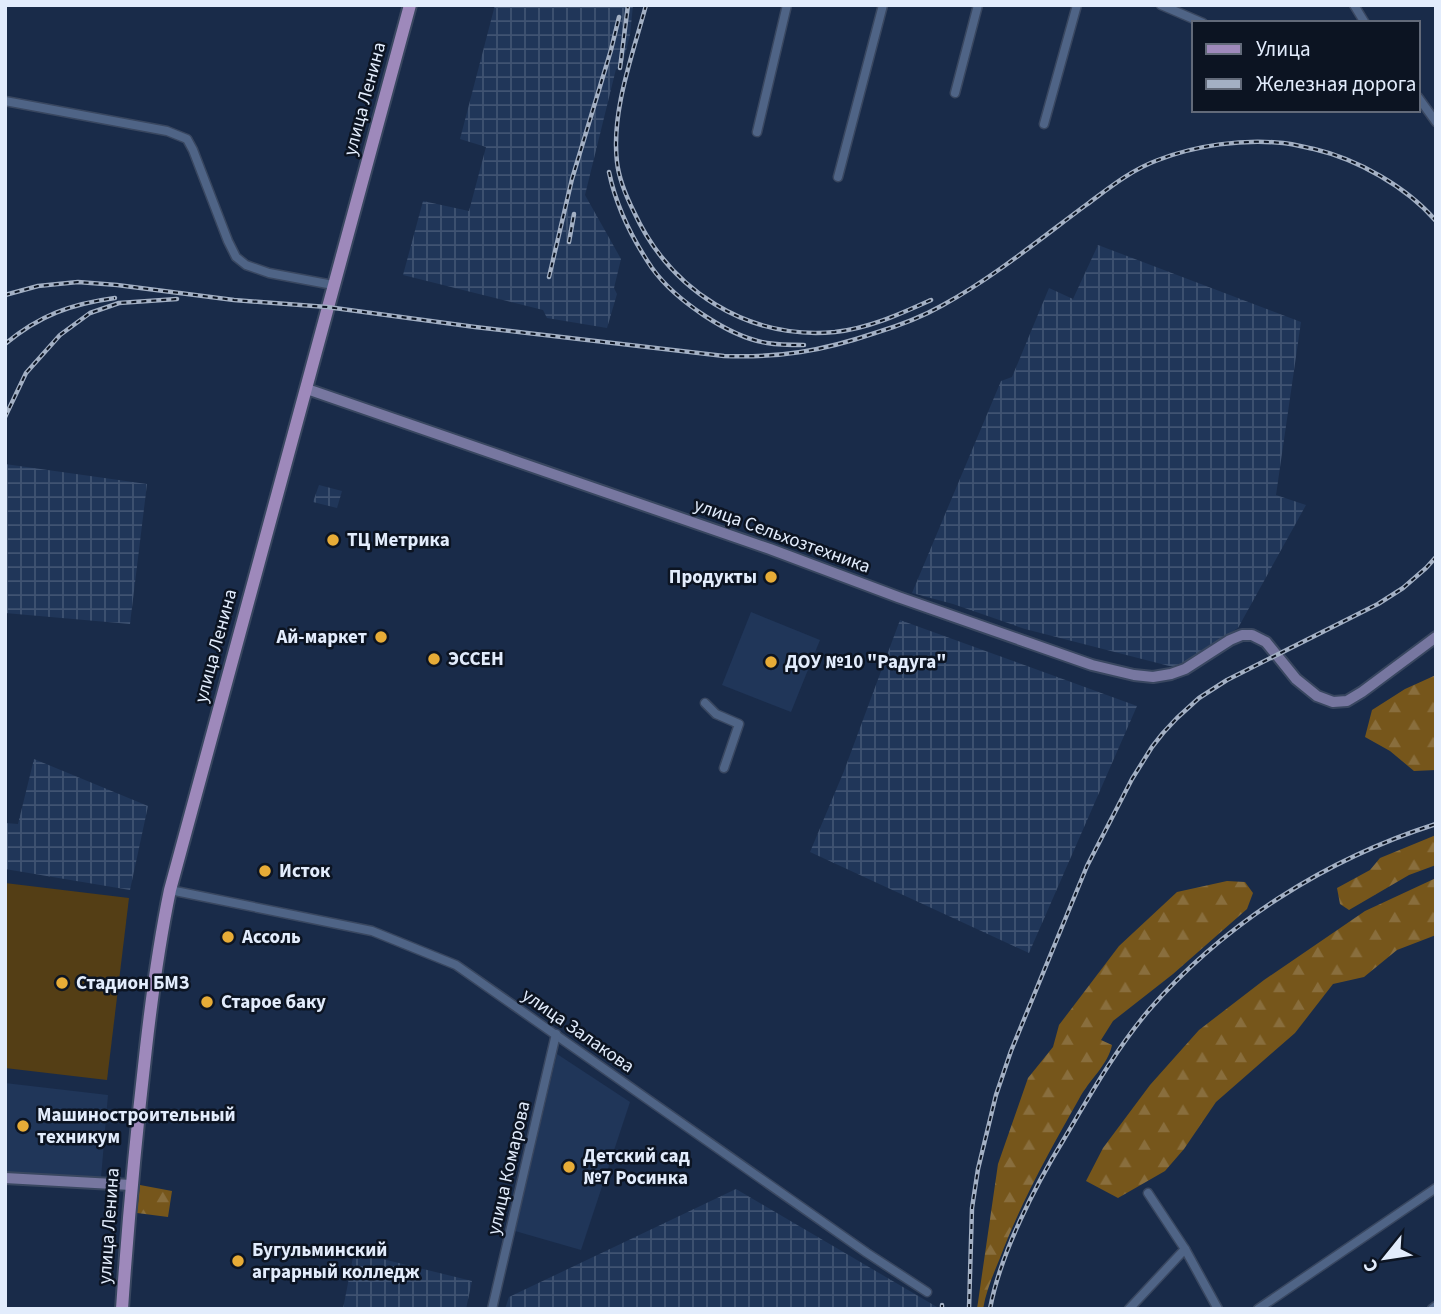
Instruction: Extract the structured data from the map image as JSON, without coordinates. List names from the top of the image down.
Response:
{
  "streets": {
    "main road": ["улица Ленина"],
    "street": ["улица Сельхозтехника", "улица Залакова", "улица Комарова"]
  },
  "crossings": [
    ["улица Ленина", "улица Сельхозтехника"],
    ["улица Ленина", "улица Залакова"],
    ["улица Залакова", "улица Комарова"]
  ],
  "places": [
    "ТЦ Метрика",
    "Продукты",
    "Ай-маркет",
    "ЭССЕН",
    "ДОУ №10 \"Радуга\"",
    "Исток",
    "Ассоль",
    "Стадион БМЗ",
    "Старое баку",
    "Машиностроительный техникум",
    "Детский сад №7 Росинка",
    "Бугульминский аграрный колледж"
  ],
  "legend": ["Улица", "Железная дорога"],
  "north": "bottom left"
}
